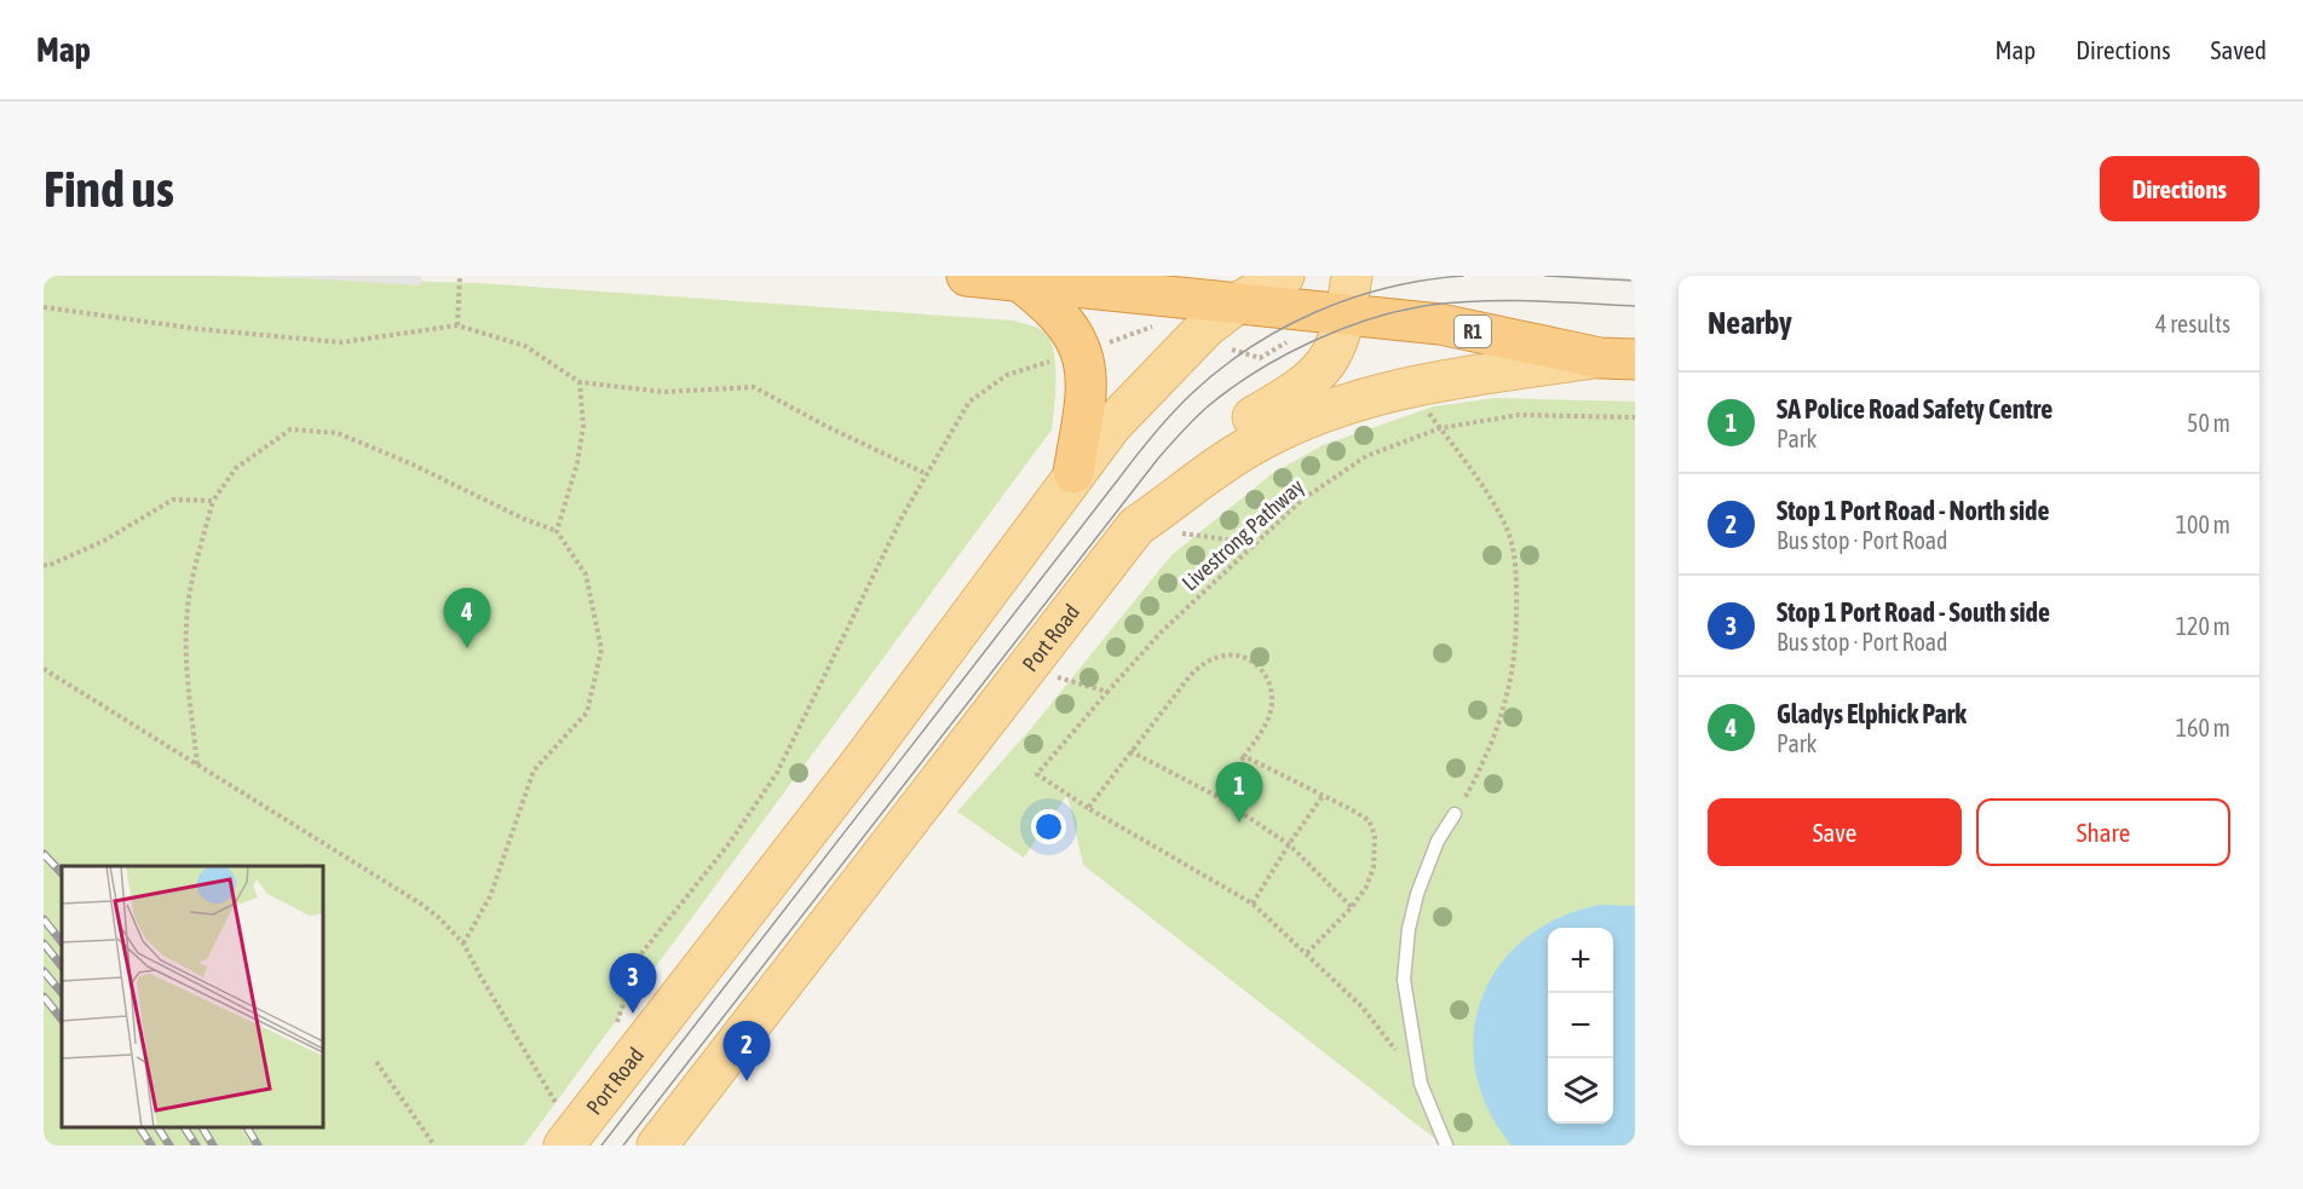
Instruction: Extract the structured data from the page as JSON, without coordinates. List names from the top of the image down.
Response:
{
  "streets": {
    "highway": ["R1", "Port Road"],
    "path": ["Livestrong Pathway"]
  },
  "crossings": [
    ["R1", "Port Road"]
  ],
  "page": {
    "header": "Map",
    "nav": ["Map", "Directions", "Saved"],
    "buttons": [
      "Directions",
      ["Save", "Share"]
    ],
    "title": "Find us",
    "heading": ["Nearby", "4 results"],
    "list": [
      {
        "mark": "1",
        "name": "SA Police Road Safety Centre",
        "note": "Park",
        "value": "50 m"
      },
      {
        "mark": "2",
        "name": "Stop 1 Port Road - North side",
        "note": "Bus stop · Port Road",
        "value": "100 m"
      },
      {
        "mark": "3",
        "name": "Stop 1 Port Road - South side",
        "note": "Bus stop · Port Road",
        "value": "120 m"
      },
      {
        "mark": "4",
        "name": "Gladys Elphick Park",
        "note": "Park",
        "value": "160 m"
      }
    ],
    "pins": [
      "4",
      "1",
      "3",
      "2"
    ],
    "map_buttons": ["+", "−"]
  }
}
